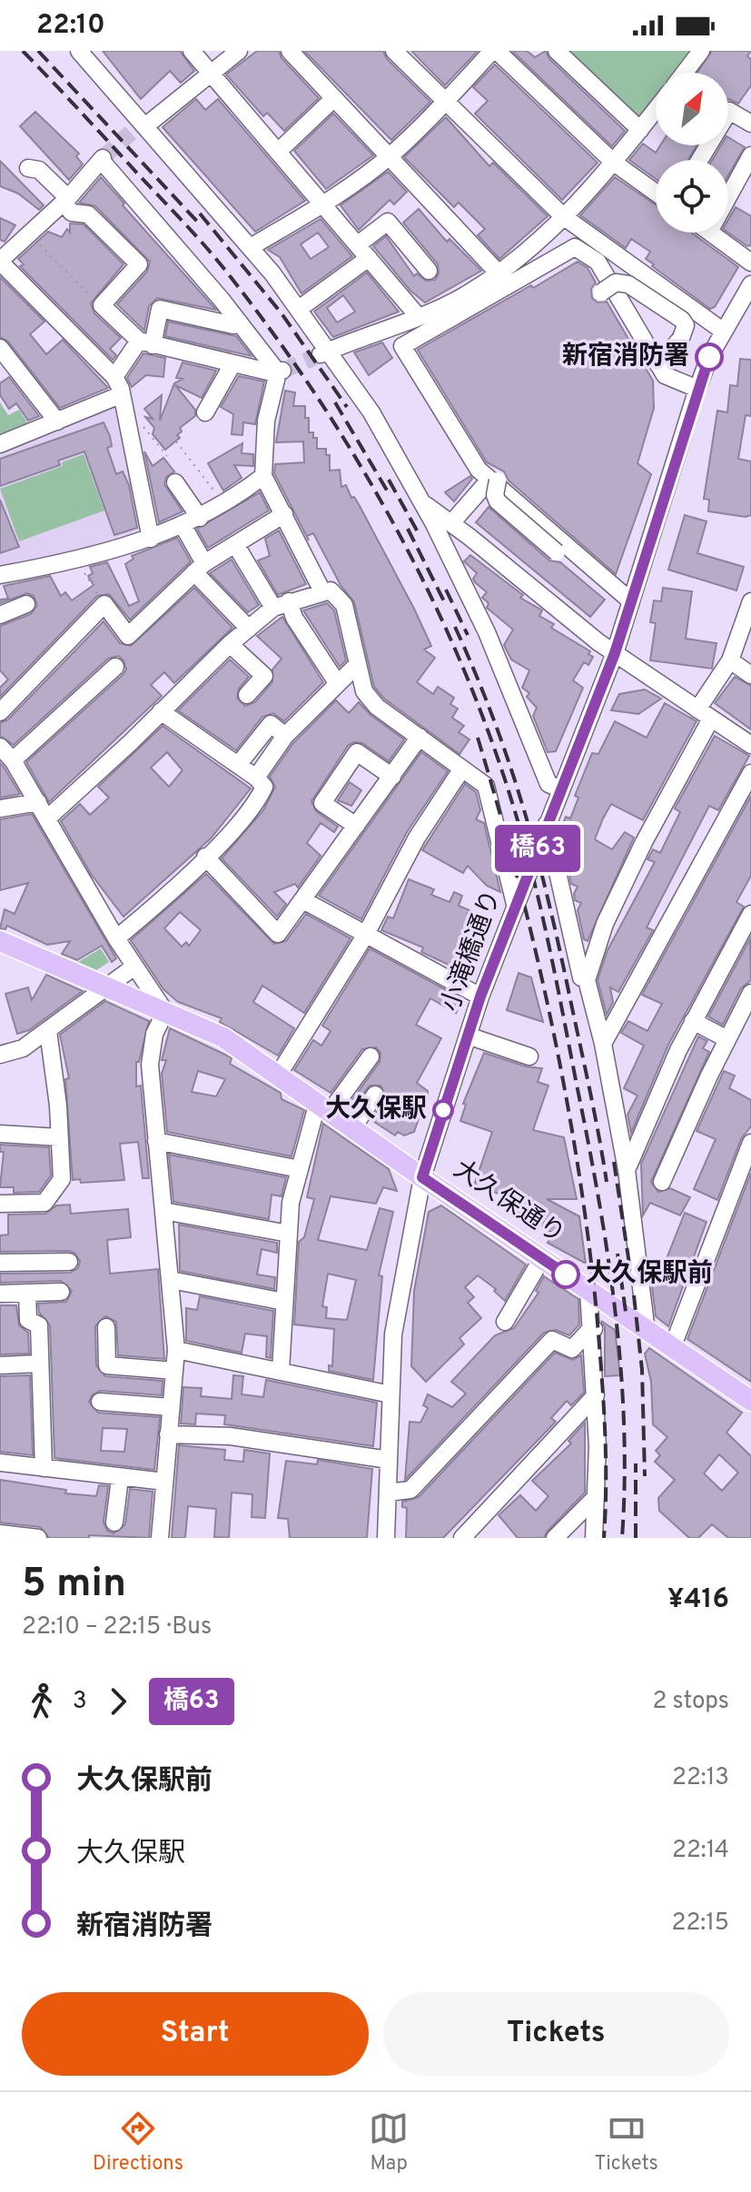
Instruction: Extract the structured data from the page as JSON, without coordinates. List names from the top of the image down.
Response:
{
  "streets": {
    "main road": ["大久保通り"],
    "street": ["小滝橋通り"]
  },
  "crossings": [
    ["小滝橋通り", "大久保通り"]
  ],
  "places": ["新宿消防署", "大久保駅", "大久保駅前"],
  "lines": ["bus line 橋63"],
  "north": "top right",
  "page": {
    "status": "22:10",
    "on_map": "橋63",
    "heading": ["5 min", "22:10 – 22:15 · Bus", "¥416"],
    "legs": ["3", "橋63", "2 stops"],
    "list": [
      {
        "name": "大久保駅前",
        "value": "22:13"
      },
      {
        "name": "大久保駅",
        "value": "22:14"
      },
      {
        "name": "新宿消防署",
        "value": "22:15"
      }
    ],
    "buttons": ["Start", "Tickets"],
    "tabs": ["Directions", "Map", "Tickets"]
  }
}
